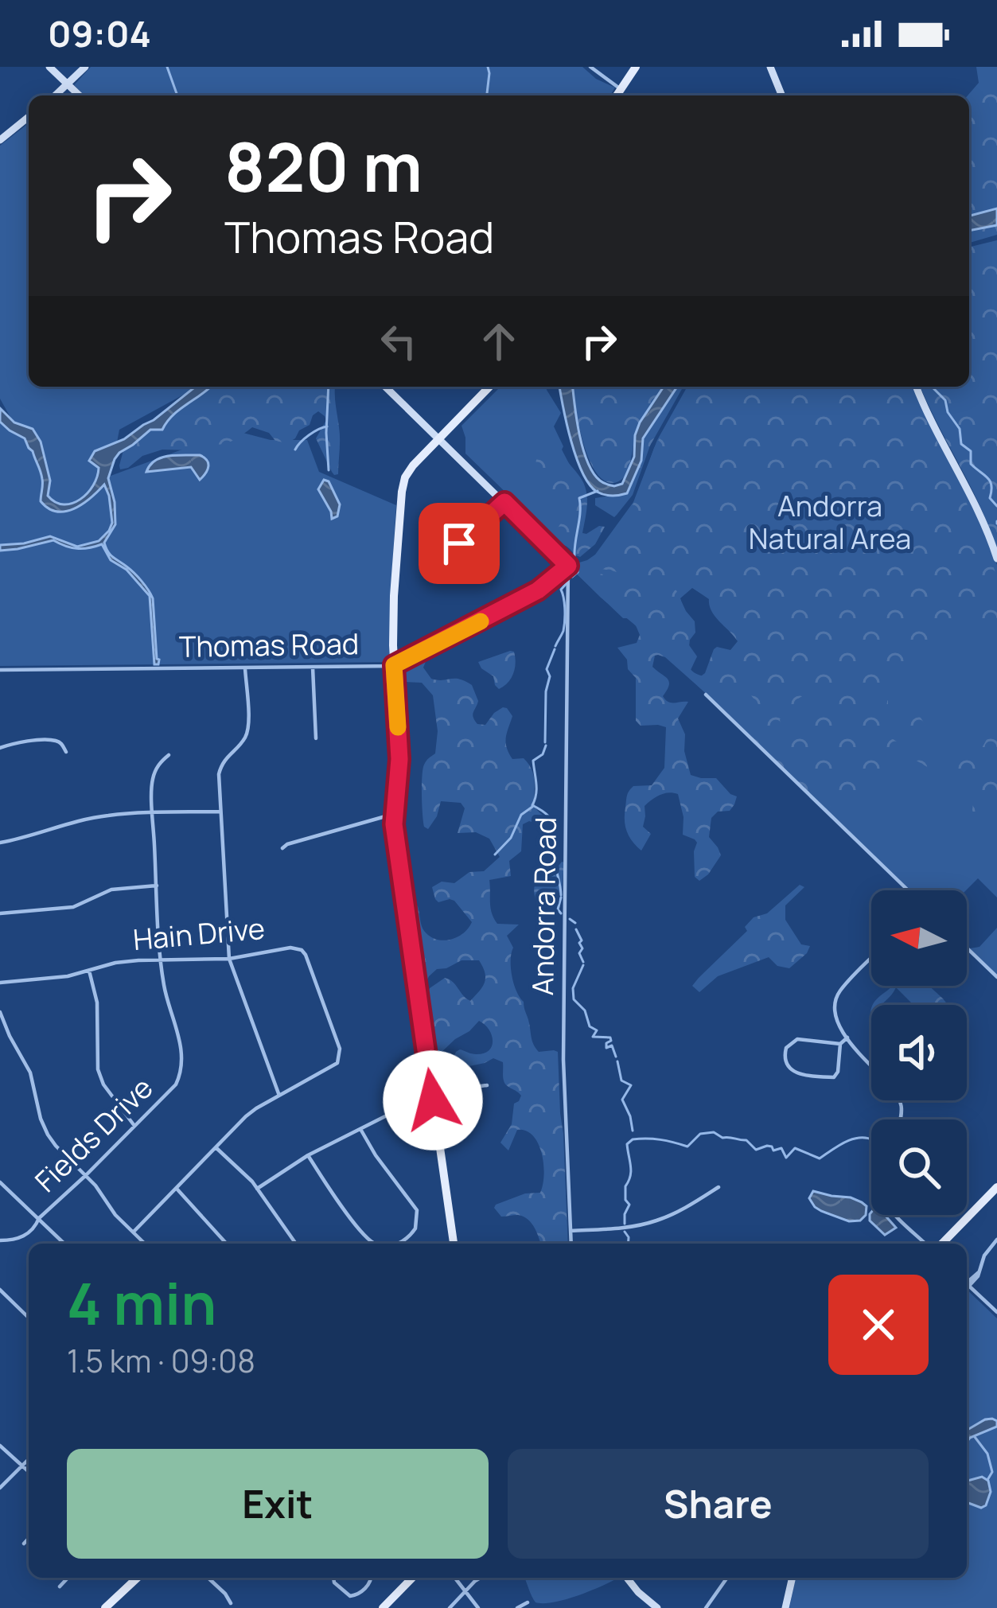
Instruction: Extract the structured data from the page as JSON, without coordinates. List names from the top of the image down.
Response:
{
  "streets": {
    "street": [
      "Thomas Road",
      "Andorra Road",
      "Hain Drive",
      "Fields Drive"
    ]
  },
  "crossings": [
    ["Thomas Road", "Andorra Road"],
    ["Hain Drive", "Fields Drive"]
  ],
  "parks": ["Andorra Natural Area"],
  "north": "left",
  "page": {
    "status": "09:04",
    "turn": ["820 m", "Thomas Road"],
    "heading": ["4 min", "1.5 km · 09:08"],
    "buttons": ["Exit", "Share"]
  }
}
